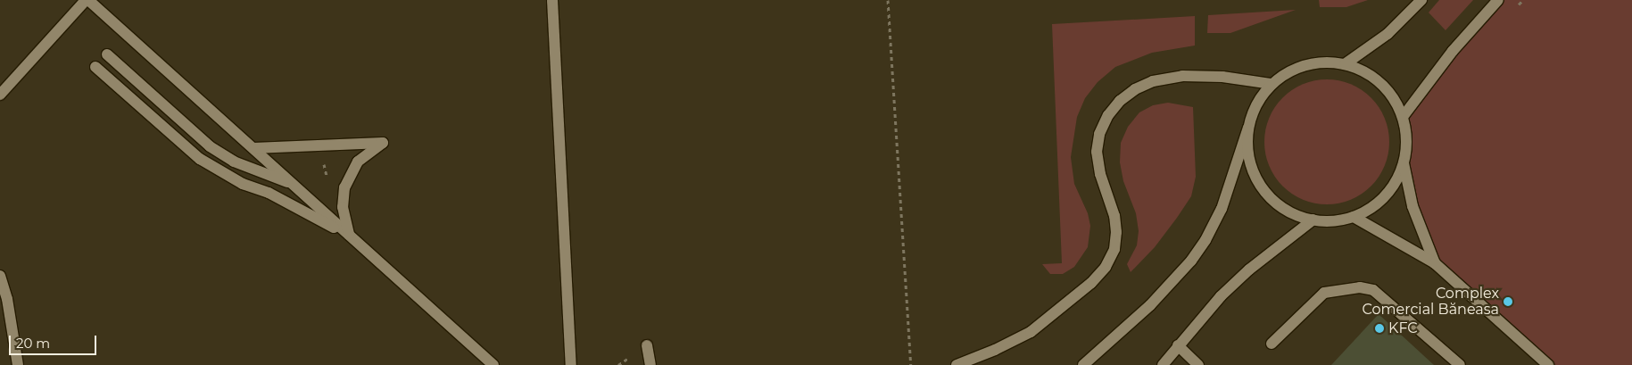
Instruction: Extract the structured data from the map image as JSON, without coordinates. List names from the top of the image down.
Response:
{
  "places": ["Complex Comercial Băneasa", "KFC"],
  "scale_bar": "20 m"
}
